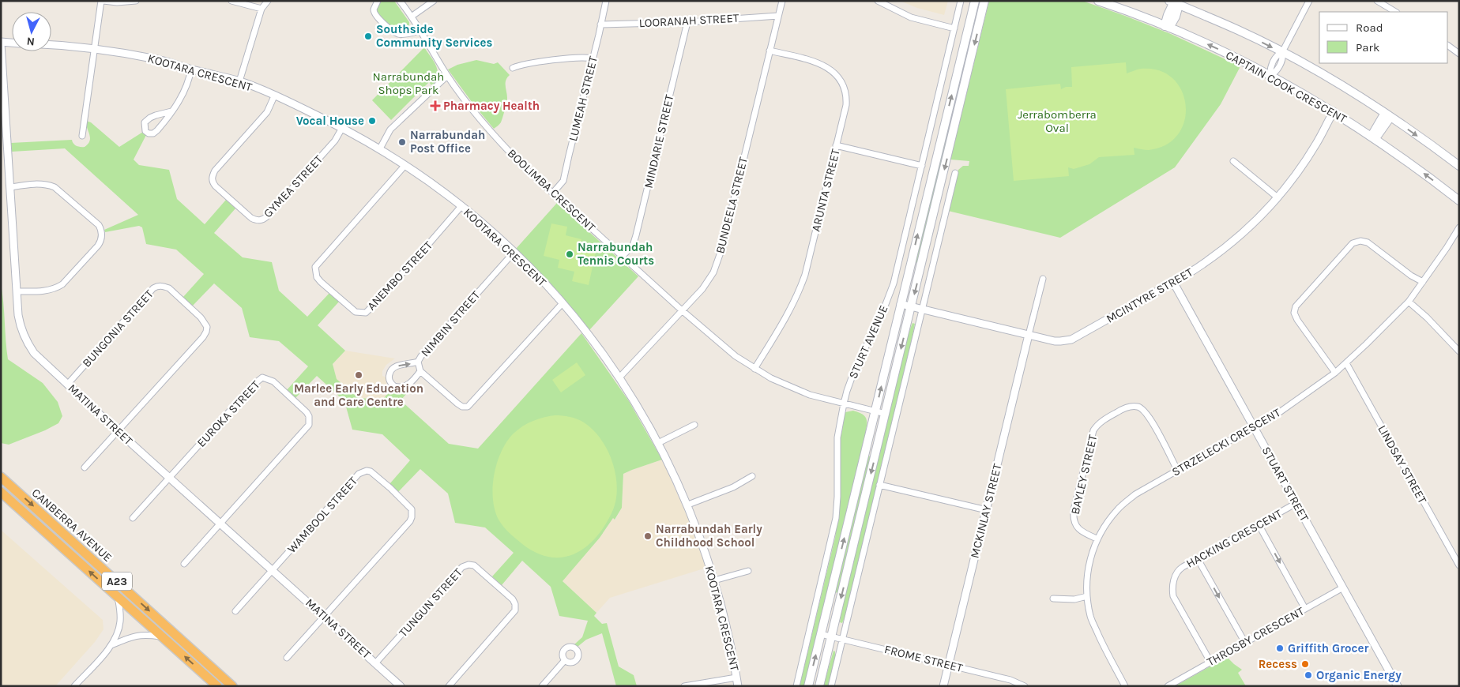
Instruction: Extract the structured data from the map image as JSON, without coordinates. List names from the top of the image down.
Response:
{
  "streets": {
    "highway": ["CANBERRA AVENUE", "A23"],
    "main road": ["CAPTAIN COOK CRESCENT", "STURT AVENUE"],
    "street": [
      "LOORANAH STREET",
      "KOOTARA CRESCENT",
      "LUMEAH STREET",
      "MINDARIE STREET",
      "GYMEA STREET",
      "BOOLIMBA CRESCENT",
      "ARUNTA STREET",
      "BUNDEELA STREET",
      "ANEMBO STREET",
      "MCINTYRE STREET",
      "NIMBIN STREET",
      "BUNGONIA STREET",
      "EUROKA STREET",
      "MATINA STREET",
      "STRZELECKI CRESCENT",
      "LINDSAY STREET",
      "BAYLEY STREET",
      "STUART STREET",
      "MCKINLAY STREET",
      "WAMBOOL STREET",
      "HACKING CRESCENT",
      "TUNGUN STREET",
      "THROSBY CRESCENT",
      "FROME STREET"
    ]
  },
  "crossings": [
    ["LOORANAH STREET", "LUMEAH STREET"],
    ["LOORANAH STREET", "MINDARIE STREET"],
    ["LOORANAH STREET", "BUNDEELA STREET"],
    ["KOOTARA CRESCENT", "GYMEA STREET"],
    ["KOOTARA CRESCENT", "BUNDEELA STREET"],
    ["KOOTARA CRESCENT", "ANEMBO STREET"],
    ["KOOTARA CRESCENT", "NIMBIN STREET"],
    ["CAPTAIN COOK CRESCENT", "MCINTYRE STREET"],
    ["LUMEAH STREET", "BOOLIMBA CRESCENT"],
    ["MINDARIE STREET", "BOOLIMBA CRESCENT"],
    ["BOOLIMBA CRESCENT", "ARUNTA STREET"],
    ["BOOLIMBA CRESCENT", "BUNDEELA STREET"],
    ["BOOLIMBA CRESCENT", "STURT AVENUE"],
    ["ARUNTA STREET", "BUNDEELA STREET"],
    ["MCINTYRE STREET", "STURT AVENUE"],
    ["MCINTYRE STREET", "STUART STREET"],
    ["MCINTYRE STREET", "MCKINLAY STREET"],
    ["BUNGONIA STREET", "MATINA STREET"],
    ["STURT AVENUE", "FROME STREET"],
    ["EUROKA STREET", "MATINA STREET"],
    ["MATINA STREET", "WAMBOOL STREET"],
    ["MATINA STREET", "TUNGUN STREET"],
    ["STRZELECKI CRESCENT", "LINDSAY STREET"],
    ["STRZELECKI CRESCENT", "BAYLEY STREET"],
    ["STRZELECKI CRESCENT", "STUART STREET"],
    ["STUART STREET", "HACKING CRESCENT"],
    ["STUART STREET", "THROSBY CRESCENT"],
    ["MCKINLAY STREET", "FROME STREET"],
    ["HACKING CRESCENT", "THROSBY CRESCENT"]
  ],
  "parks": ["Narrabundah Shops Park", "Jerrabomberra Oval"],
  "places": {
    "other": [
      "Southside Community Services",
      "Vocal House",
      "Narrabundah Post Office",
      "Narrabundah Tennis Courts",
      "Marlee Early Education and Care Centre",
      "Narrabundah Early Childhood School",
      "Griffith Grocer",
      "Recess",
      "Organic Energy"
    ],
    "health": ["Pharmacy Health"]
  },
  "legend": ["Road", "Park"],
  "north": "bottom"
}
